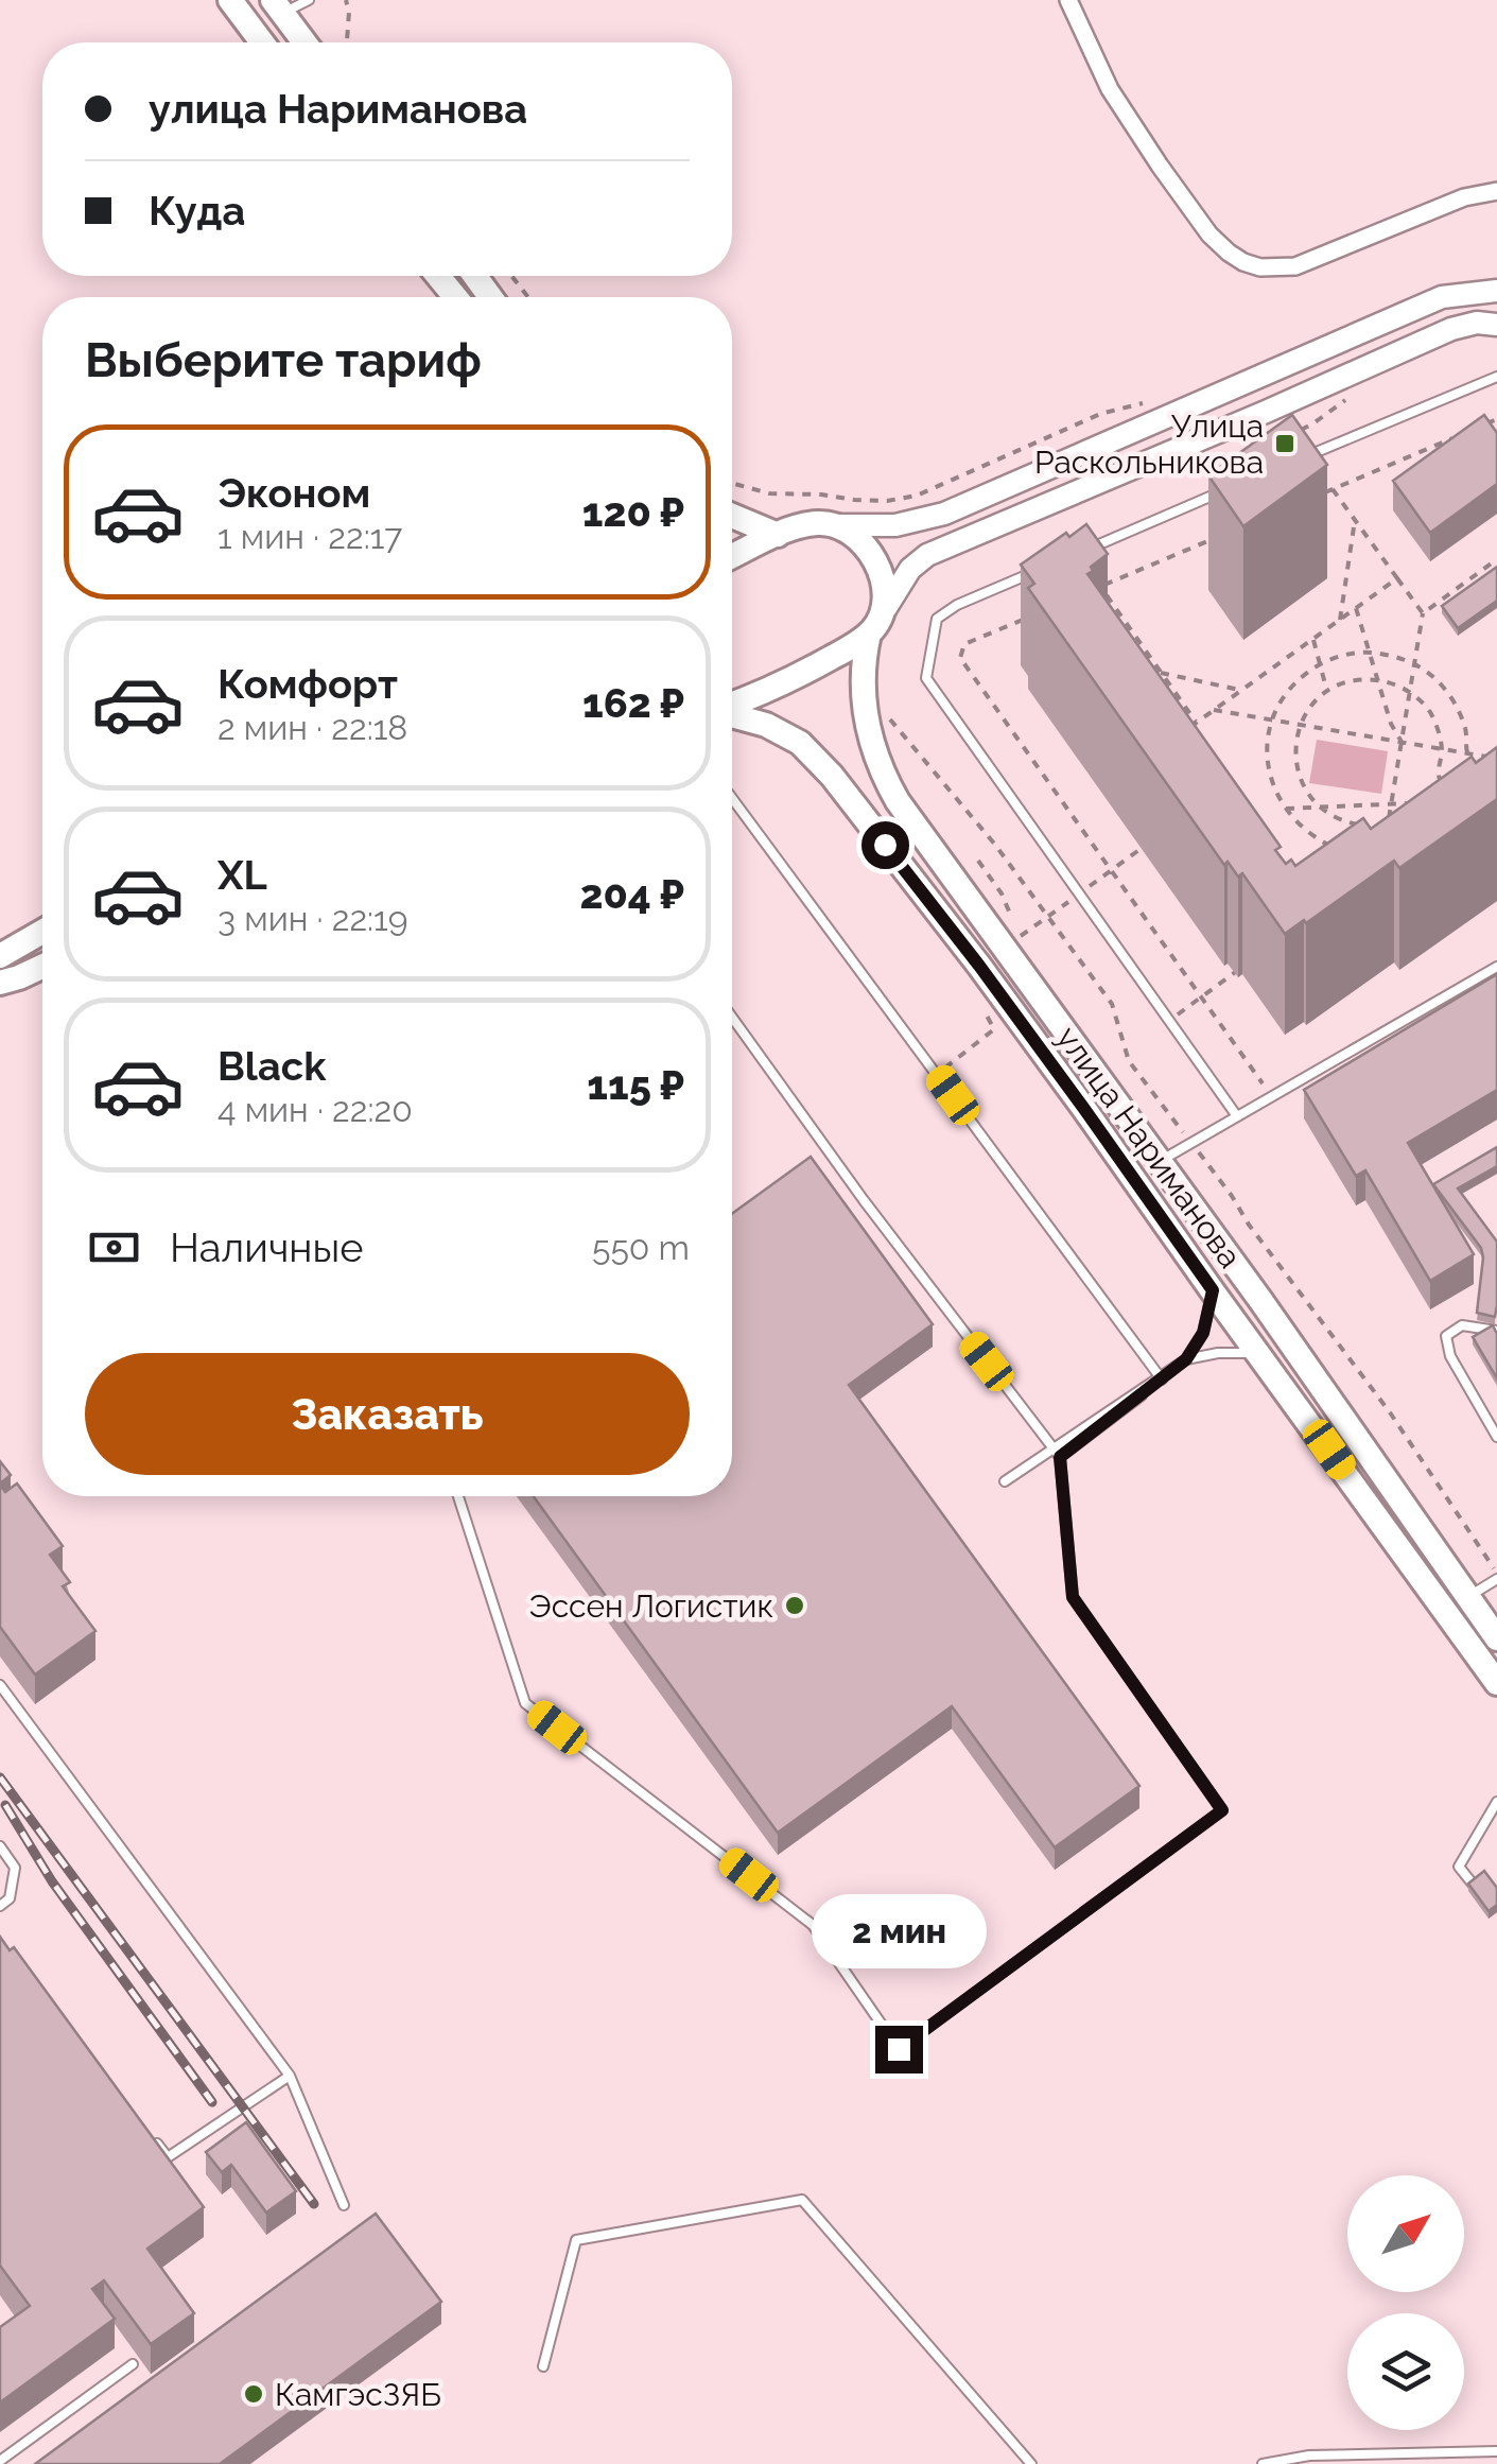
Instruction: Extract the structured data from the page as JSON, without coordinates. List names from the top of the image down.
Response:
{
  "streets": {
    "main road": ["улица Нариманова"]
  },
  "places": {
    "transit": ["Улица Раскольникова"],
    "other": ["Эссен Логистик", "КамгэсЗЯБ"]
  },
  "north": "top right",
  "page": {
    "banner": ["улица Нариманова", "Куда"],
    "heading": "Выберите тариф",
    "list": [
      {
        "name": "Эконом",
        "note": "1 мин · 22:17",
        "value": "120 ₽"
      },
      {
        "name": "Комфорт",
        "note": "2 мин · 22:18",
        "value": "162 ₽"
      },
      {
        "name": "XL",
        "note": "3 мин · 22:19",
        "value": "204 ₽"
      },
      {
        "name": "Black",
        "note": "4 мин · 22:20",
        "value": "115 ₽"
      }
    ],
    "pay": ["Наличные", "550 m"],
    "buttons": "Заказать",
    "bubble": "2 мин"
  }
}
